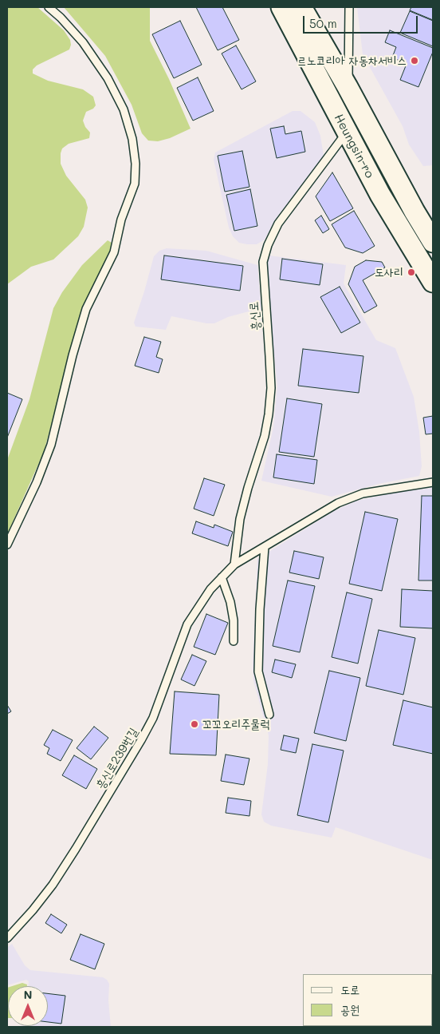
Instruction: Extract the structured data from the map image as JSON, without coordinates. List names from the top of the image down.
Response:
{
  "streets": {
    "main road": ["Heungsin-ro"],
    "lane": ["흥신로", "흥신로239번길"]
  },
  "crossings": [
    ["Heungsin-ro", "흥신로"],
    ["흥신로", "흥신로239번길"]
  ],
  "places": ["르노코리아 자동차서비스", "도사리", "꼬꼬오리주물럭"],
  "legend": ["도로", "공원"],
  "scale_bar": "50 m",
  "north": "top"
}
